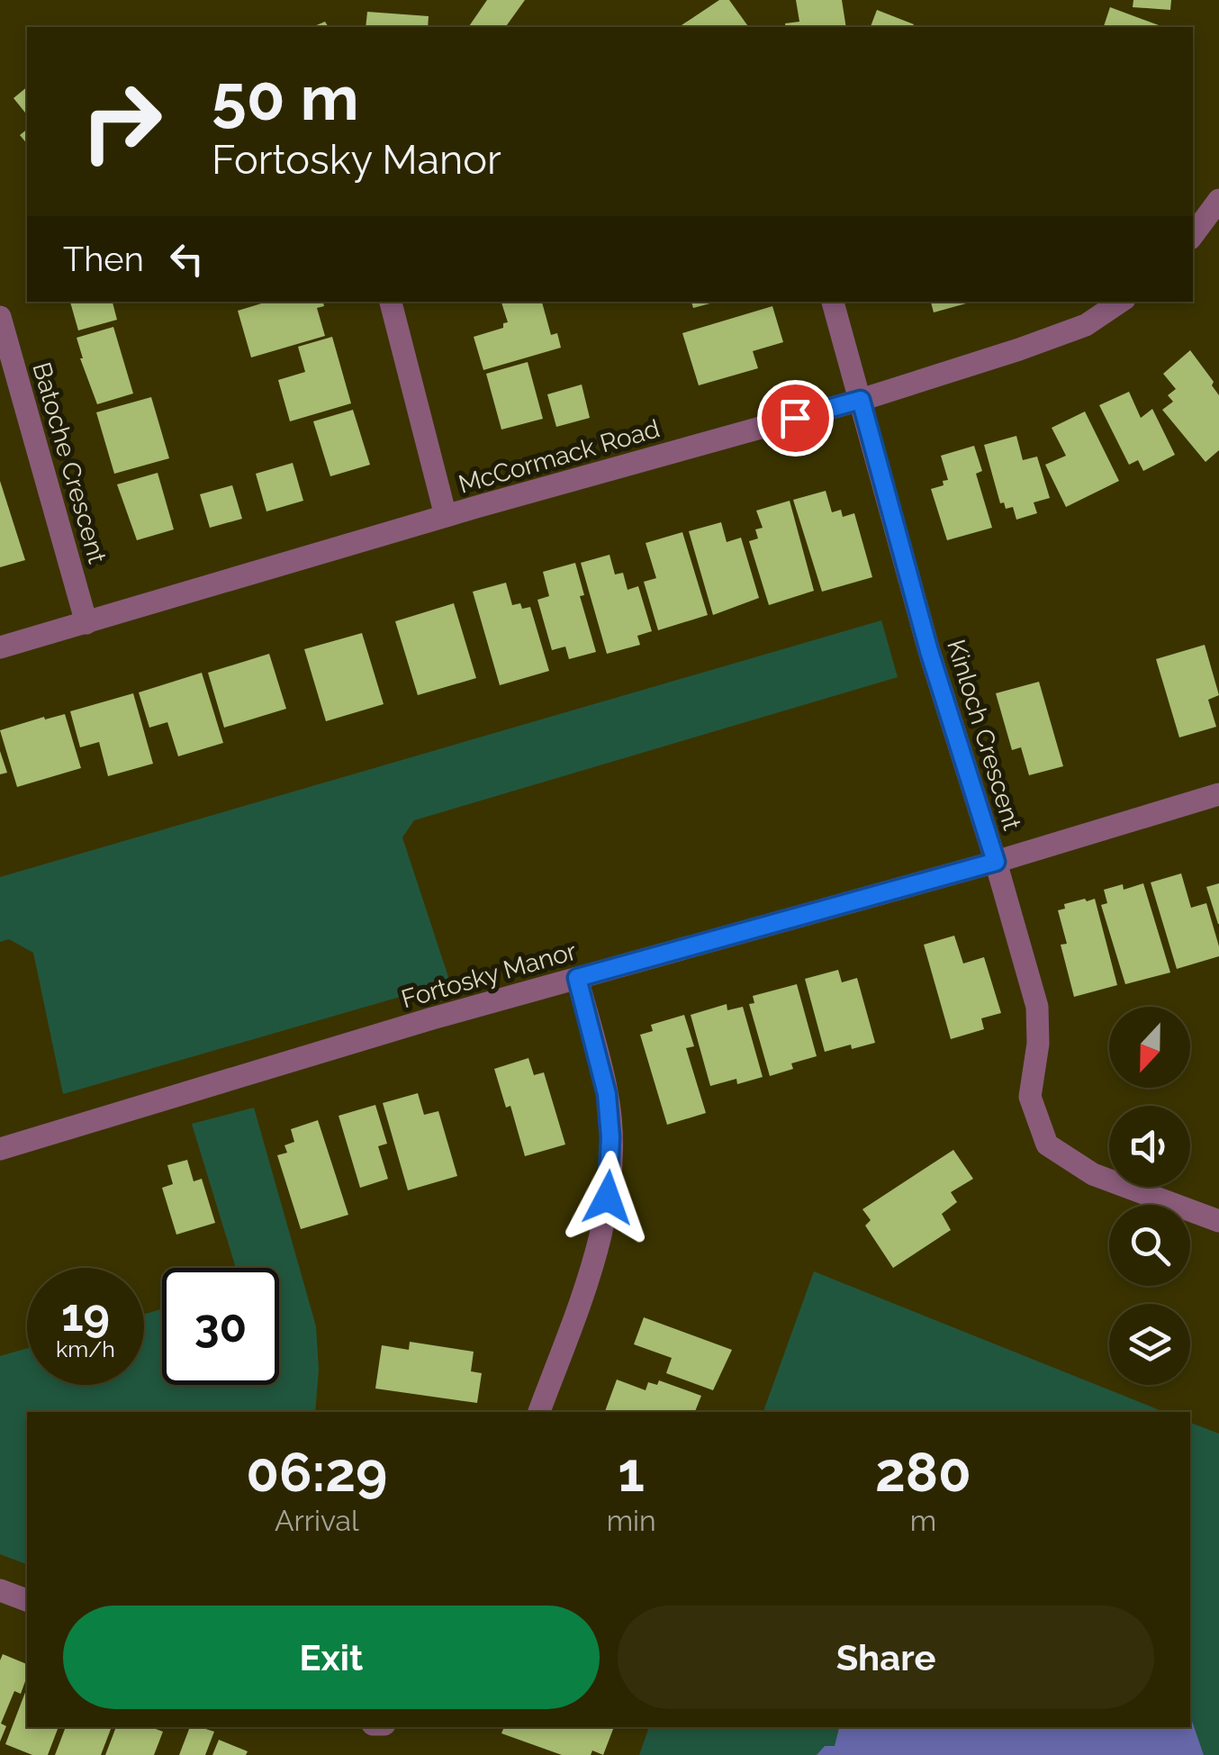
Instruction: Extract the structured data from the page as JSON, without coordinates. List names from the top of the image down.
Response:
{
  "streets": {
    "street": [
      "McCormack Road",
      "Batoche Crescent",
      "Kinloch Crescent",
      "Fortosky Manor"
    ]
  },
  "crossings": [
    ["McCormack Road", "Batoche Crescent"],
    ["McCormack Road", "Kinloch Crescent"],
    ["Kinloch Crescent", "Fortosky Manor"]
  ],
  "north": "bottom",
  "page": {
    "turn": ["50 m", "Fortosky Manor"],
    "then": "Then",
    "speed": "19 km/h",
    "limit": "30",
    "eta": [
      "06:29",
      "Arrival",
      "1",
      "min",
      "280",
      "m"
    ],
    "buttons": ["Exit", "Share"]
  }
}
